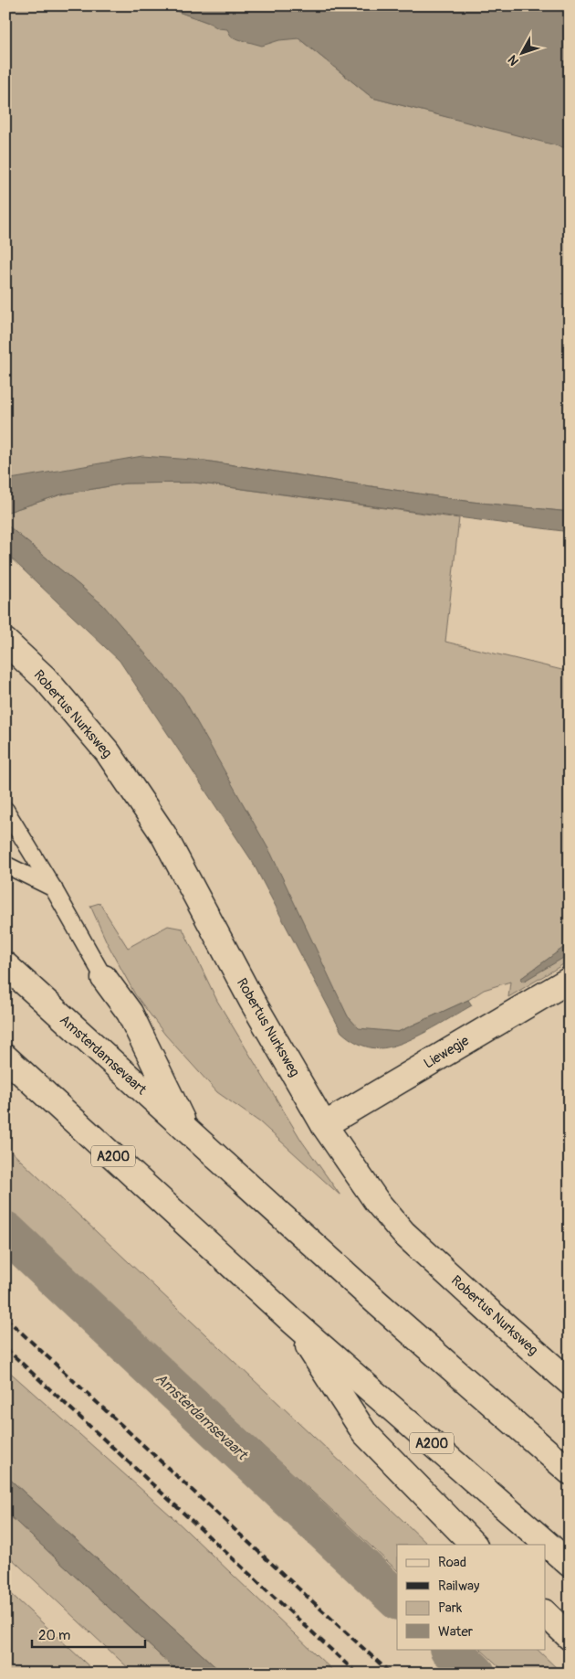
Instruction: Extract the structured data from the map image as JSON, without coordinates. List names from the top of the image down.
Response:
{
  "streets": {
    "main road": [
      "Robertus Nurksweg",
      "Liewegje",
      "Amsterdamsevaart",
      "A200"
    ]
  },
  "crossings": [
    ["Robertus Nurksweg", "Liewegje"]
  ],
  "water": ["Amsterdamsevaart"],
  "legend": [
    "Road",
    "Railway",
    "Park",
    "Water"
  ],
  "scale_bar": "20 m",
  "north": "bottom left"
}
